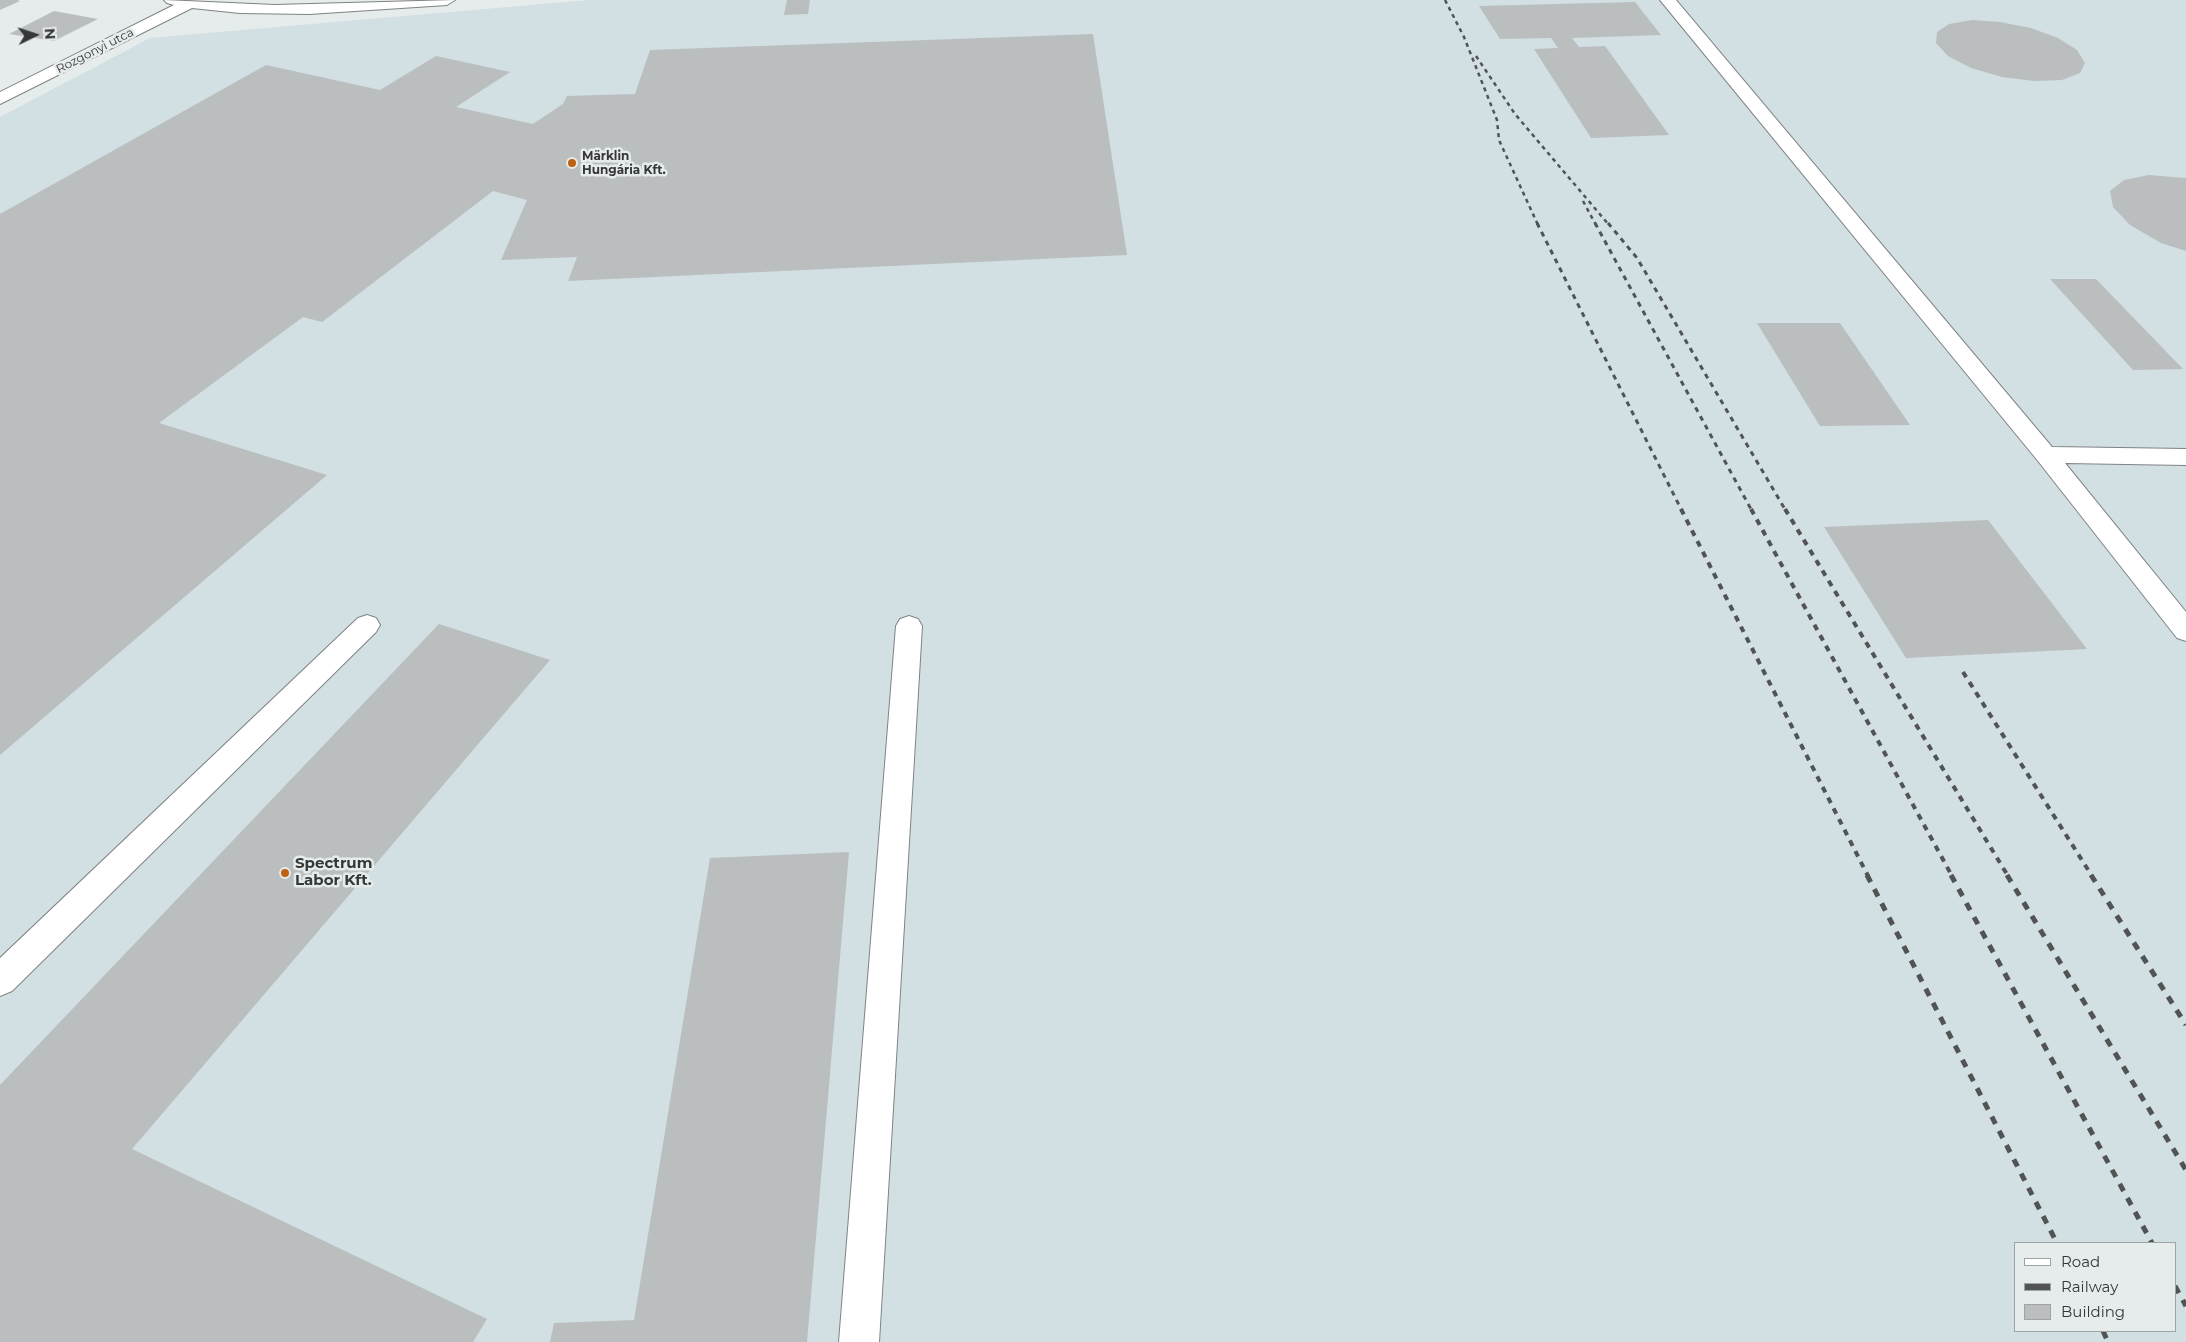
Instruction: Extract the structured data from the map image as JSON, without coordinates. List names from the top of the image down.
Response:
{
  "streets": {
    "street": ["Rozgonyi utca"]
  },
  "places": ["Märklin Hungária Kft.", "Spectrum Labor Kft."],
  "legend": ["Road", "Railway", "Building"],
  "north": "right"
}
